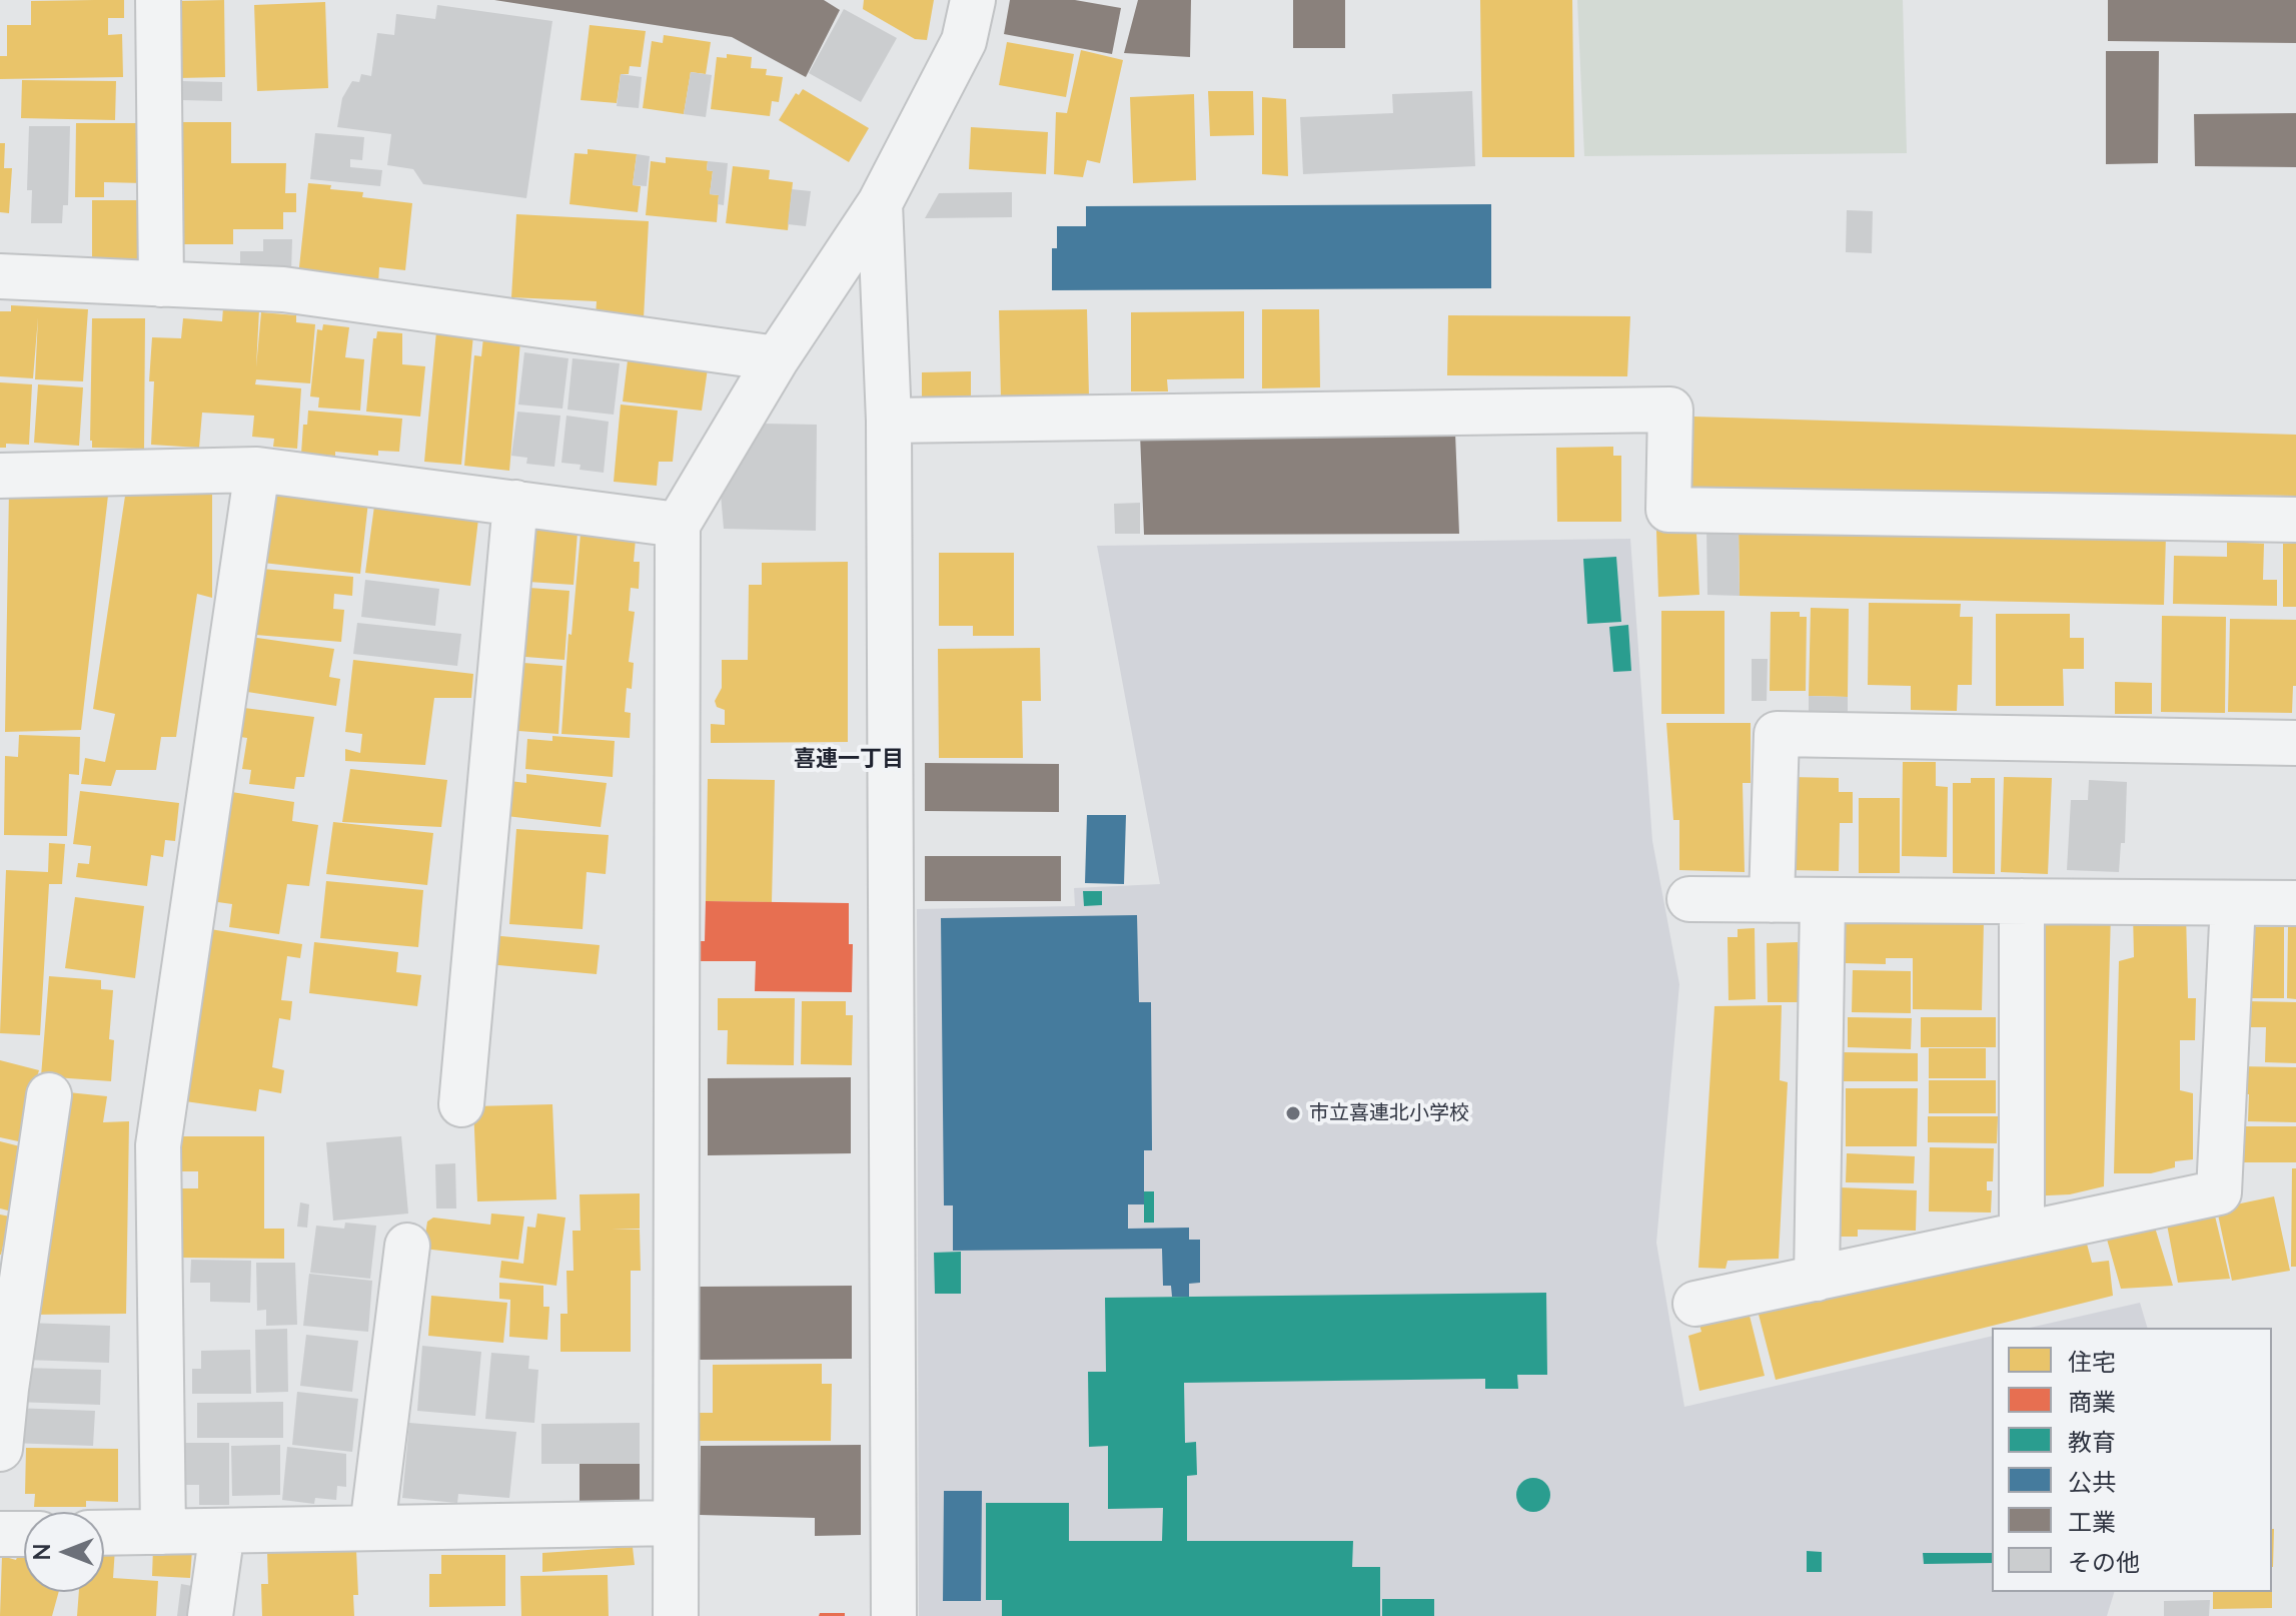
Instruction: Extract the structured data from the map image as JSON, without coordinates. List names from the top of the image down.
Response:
{
  "districts": ["喜連一丁目"],
  "places": ["市立喜連北小学校"],
  "legend": [
    "住宅",
    "商業",
    "教育",
    "公共",
    "工業",
    "その他"
  ],
  "north": "left"
}
